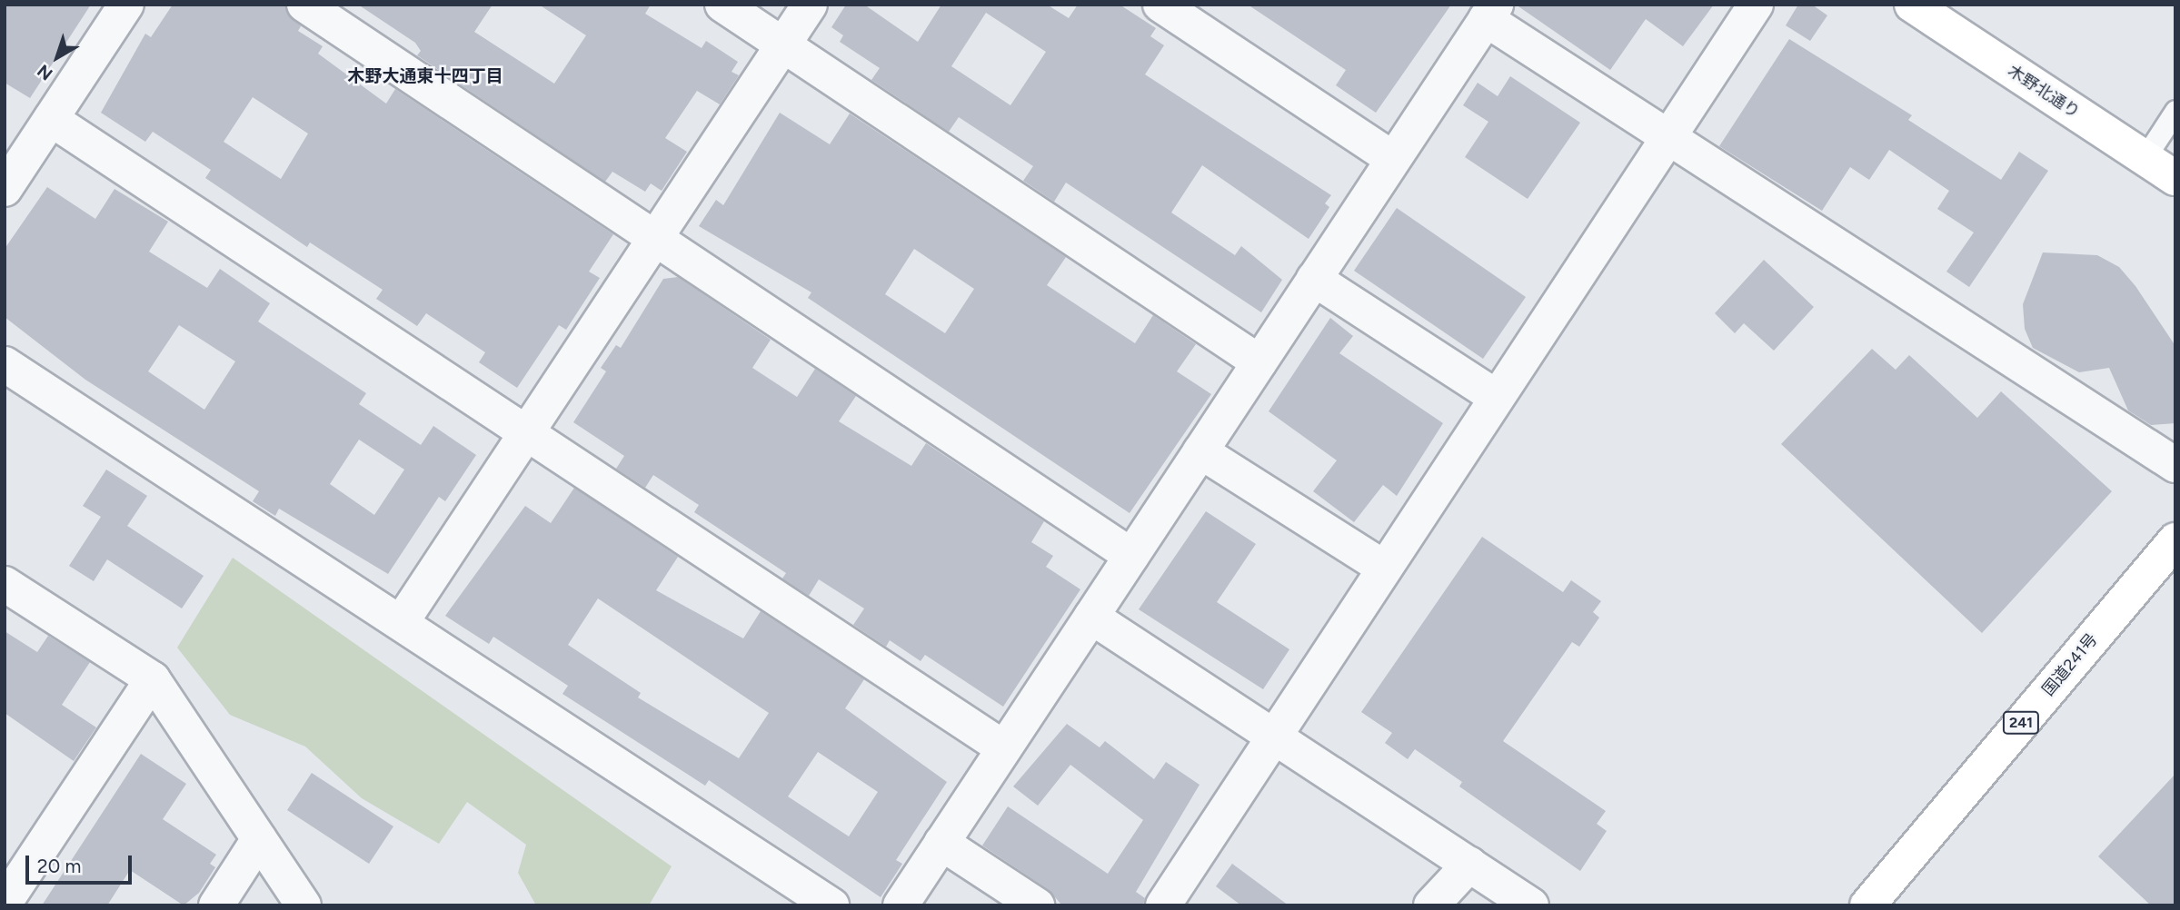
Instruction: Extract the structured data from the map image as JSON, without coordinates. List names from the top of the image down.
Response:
{
  "streets": {
    "main road": ["木野北通り", "国道241号", "241"]
  },
  "districts": ["木野大通東十四丁目"],
  "scale_bar": "20 m",
  "north": "bottom left"
}
